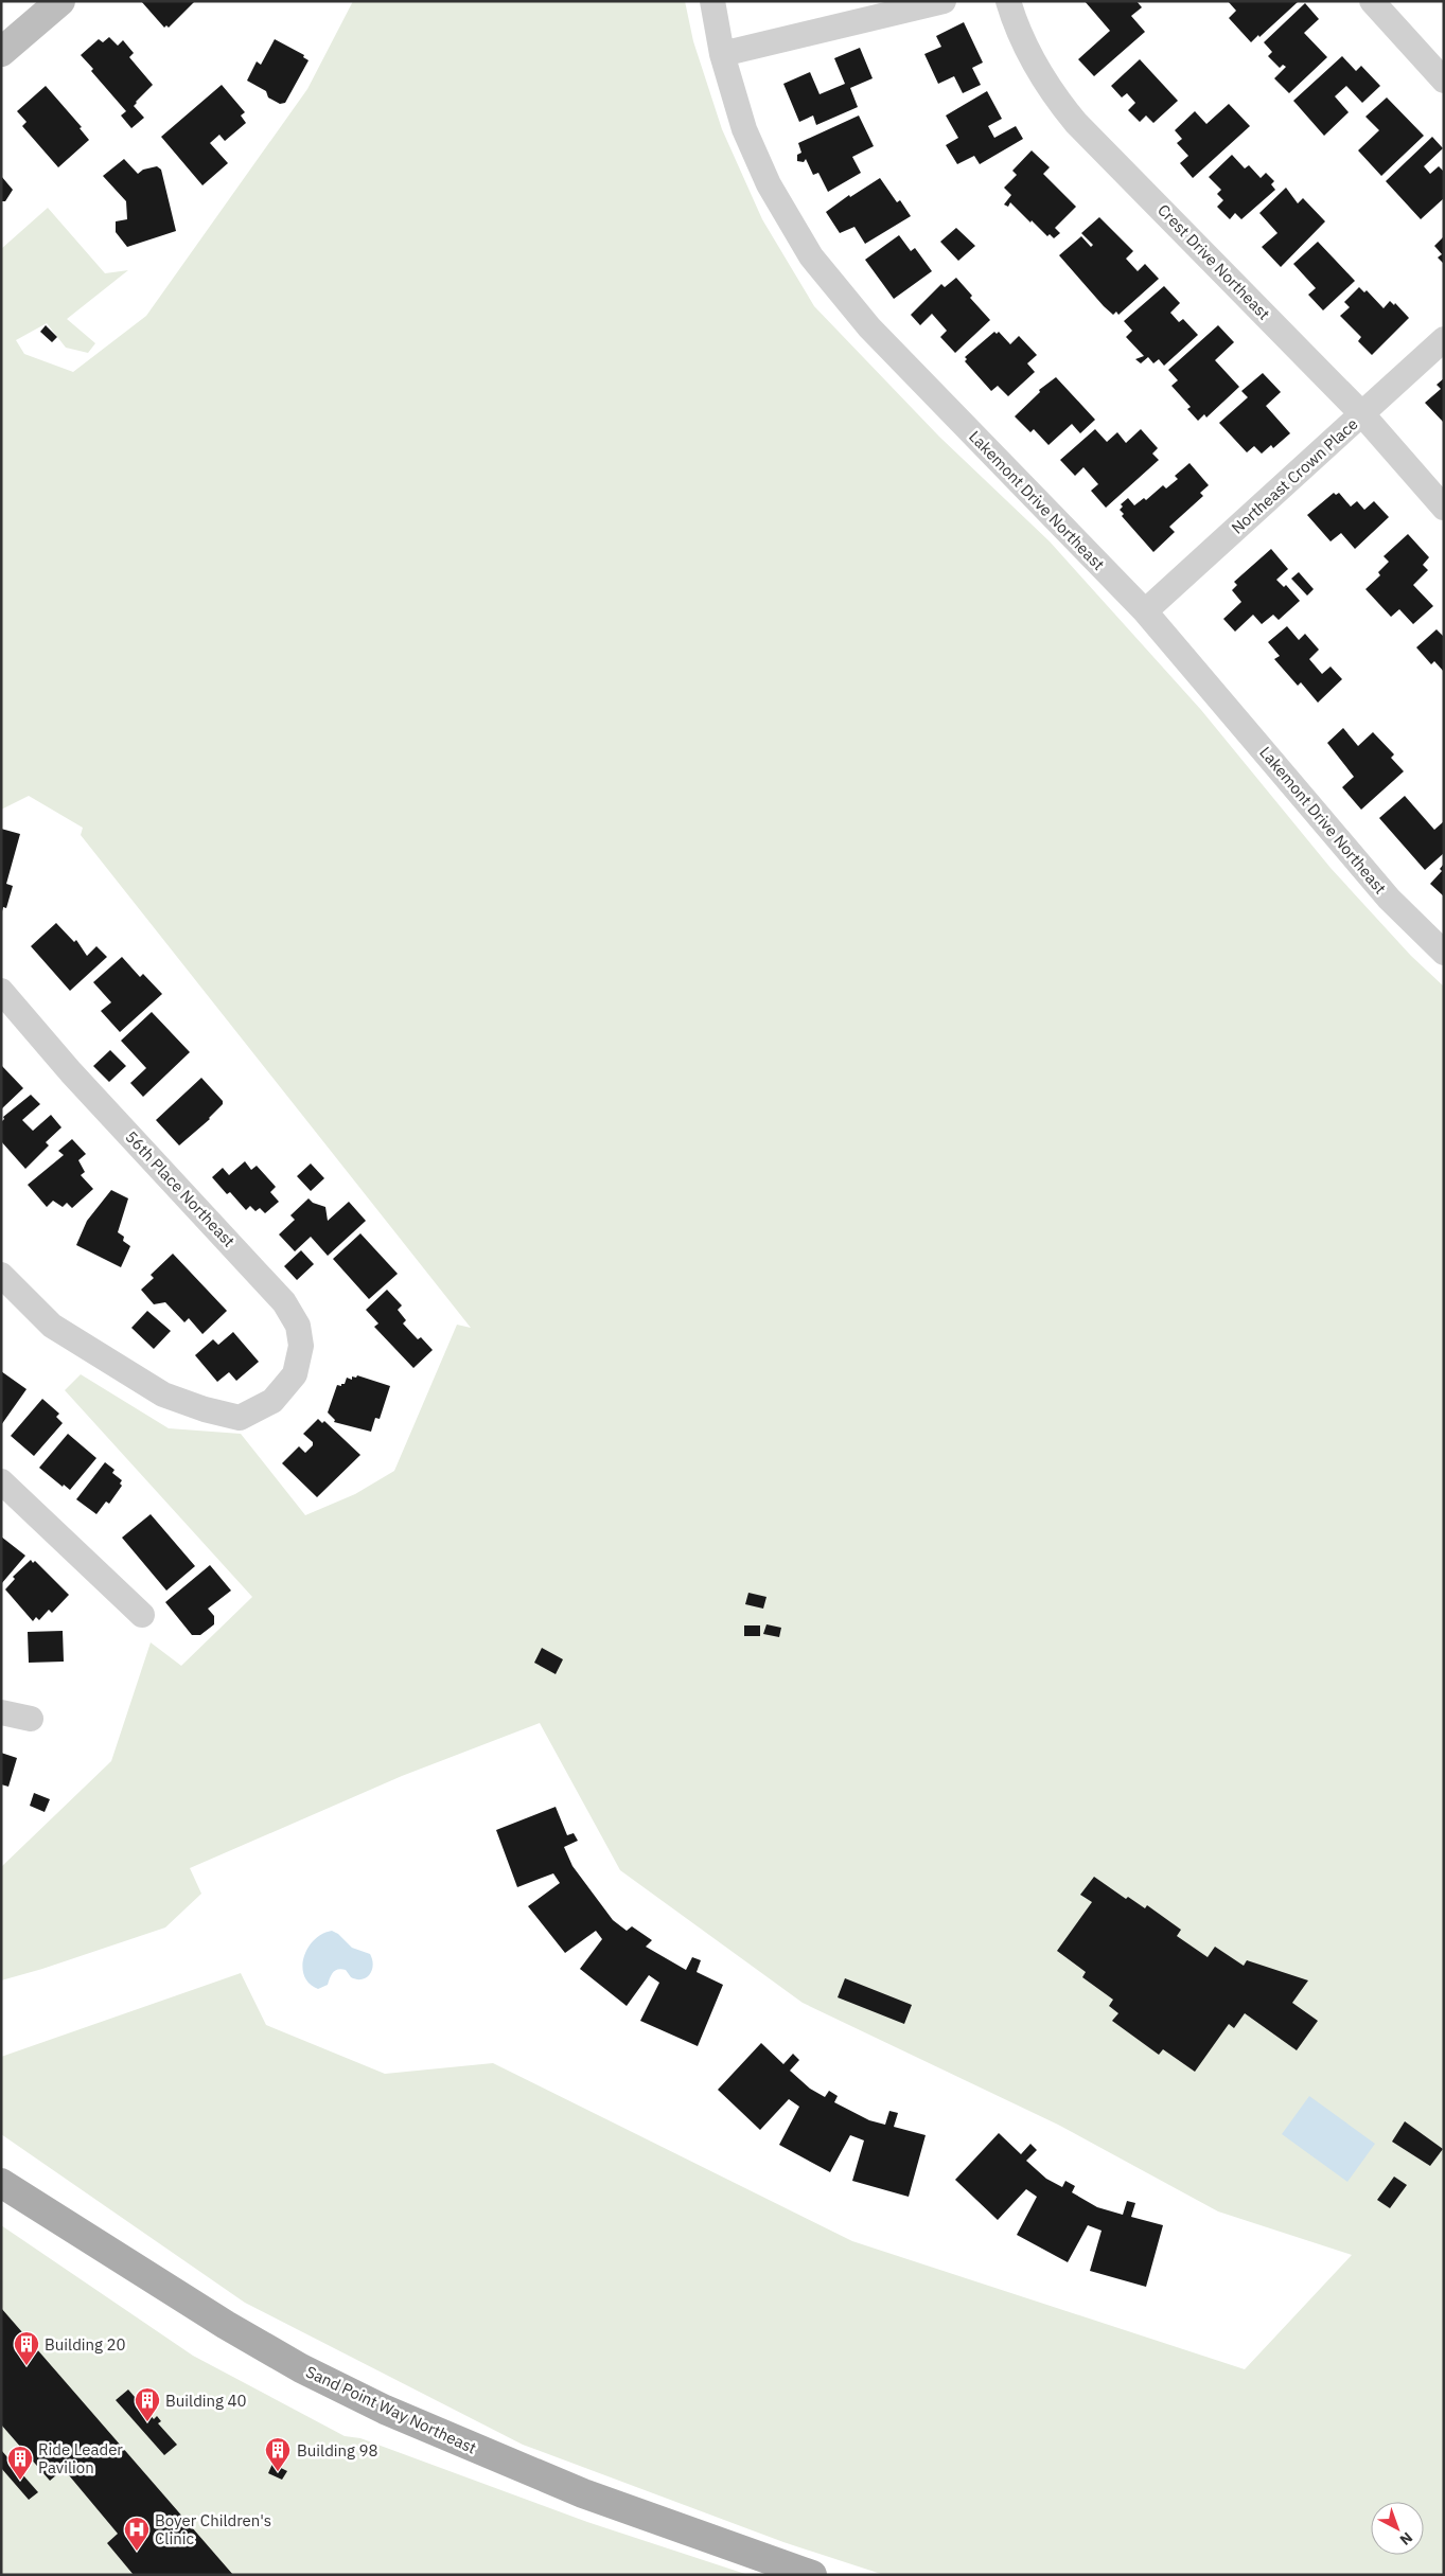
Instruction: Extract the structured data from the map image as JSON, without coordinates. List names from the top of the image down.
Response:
{
  "streets": {
    "main road": ["Sand Point Way Northeast"],
    "street": [
      "Crest Drive Northeast",
      "Northeast Crown Place",
      "Lakemont Drive Northeast",
      "56th Place Northeast"
    ]
  },
  "crossings": [
    ["Crest Drive Northeast", "Northeast Crown Place"],
    ["Northeast Crown Place", "Lakemont Drive Northeast"]
  ],
  "places": {
    "building": [
      "Building 20",
      "Building 40",
      "Building 98",
      "Ride Leader Pavilion"
    ],
    "hospital": ["Boyer Children's Clinic"]
  },
  "north": "bottom right"
}
